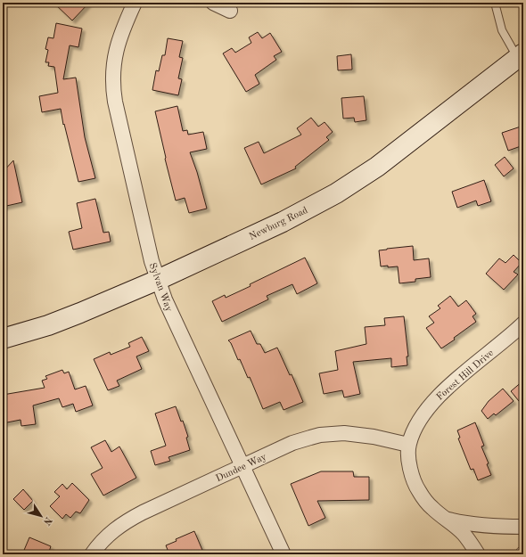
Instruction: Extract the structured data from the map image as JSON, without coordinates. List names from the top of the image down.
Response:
{
  "streets": {
    "main road": ["Newburg Road"],
    "street": ["Sylvan Way", "Forest Hill Drive", "Dundee Way"]
  },
  "crossings": [
    ["Newburg Road", "Sylvan Way"],
    ["Sylvan Way", "Dundee Way"],
    ["Forest Hill Drive", "Dundee Way"]
  ],
  "north": "bottom right"
}
